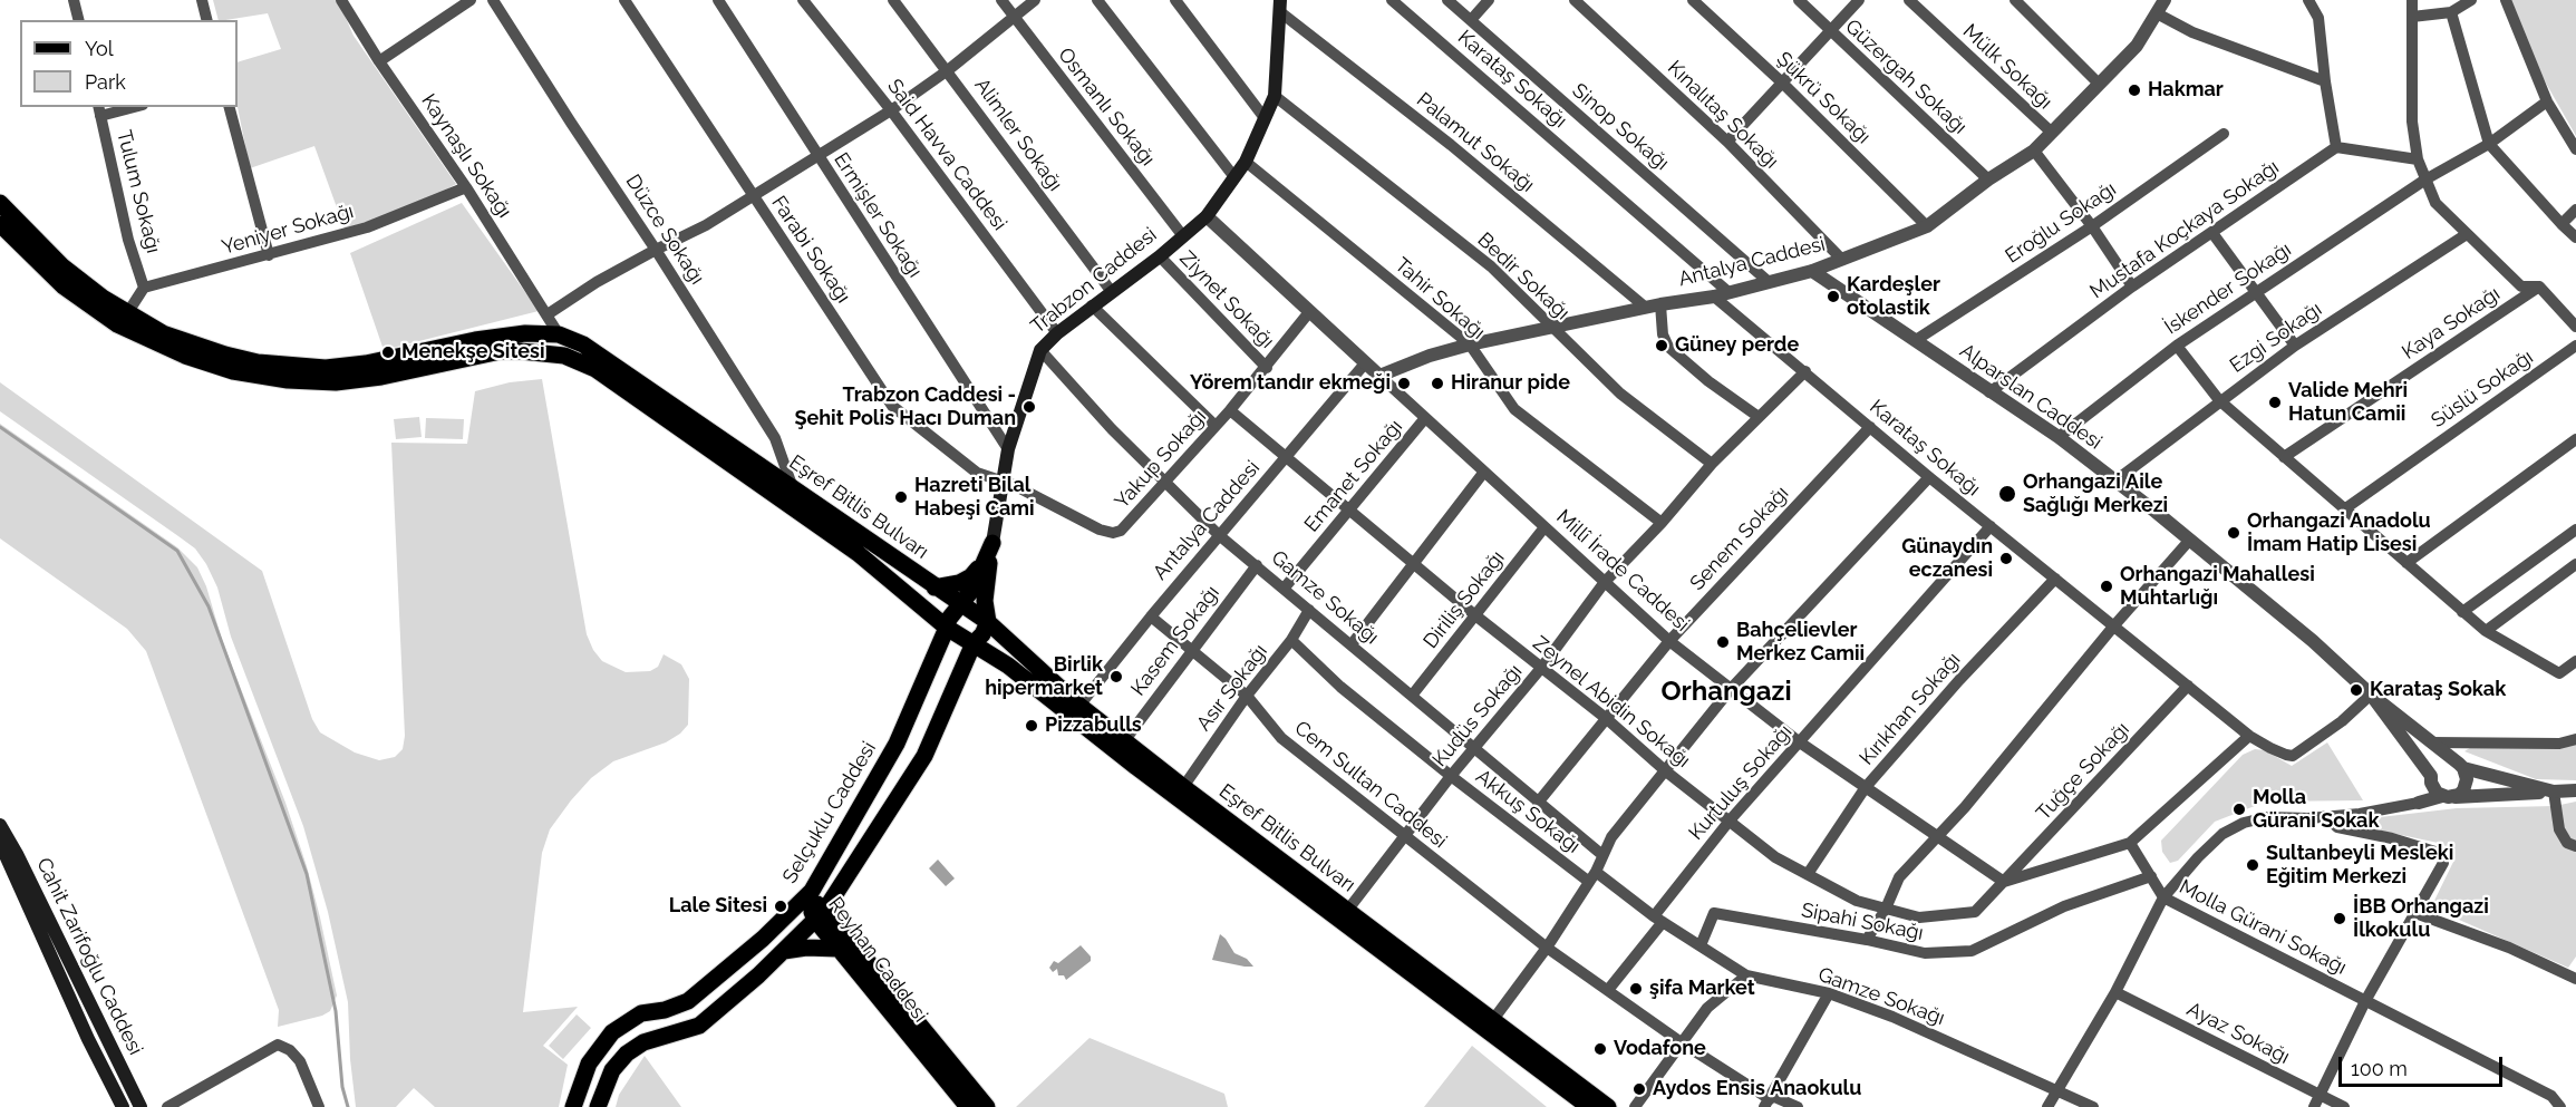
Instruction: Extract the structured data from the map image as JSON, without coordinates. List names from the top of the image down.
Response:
{
  "streets": {
    "main road": [
      "Trabzon Caddesi",
      "Eşref Bitlis Bulvarı",
      "Selçuklu Caddesi",
      "Cahit Zarifoğlu Caddesi",
      "Reyhan Caddesi"
    ],
    "street": [
      "Mülk Sokağı",
      "Güzergah Sokağı",
      "Karataş Sokağı",
      "Şükrü Sokağı",
      "Osmanlı Sokağı",
      "Kınalıtaş Sokağı",
      "Sinop Sokağı",
      "Alimler Sokağı",
      "Palamut Sokağı",
      "Said Havva Caddesi",
      "Kaynaşlı Sokağı",
      "Tulum Sokağı",
      "Ermişler Sokağı",
      "Eroğlu Sokağı",
      "Yeniyer Sokağı",
      "Düzce Sokağı",
      "Mustafa Koçkaya Sokağı",
      "Farabi Sokağı",
      "Antalya Caddesi",
      "Bedir Sokağı",
      "İskender Sokağı",
      "Tahir Sokağı",
      "Ziynet Sokağı",
      "Kaya Sokağı",
      "Ezgi Sokağı",
      "Süslü Sokağı",
      "Alparslan Caddesi",
      "Yakup Sokağı",
      "Emanet Sokağı",
      "Senem Sokağı",
      "Millî İrade Caddesi",
      "Gamze Sokağı",
      "Diriliş Sokağı",
      "Kasem Sokağı",
      "Asır Sokağı",
      "Zeynel Abidin Sokağı",
      "Kırıkhan Sokağı",
      "Kudüs Sokağı",
      "Tuğçe Sokağı",
      "Kurtuluş Sokağı",
      "Cem Sultan Caddesi",
      "Akkuş Sokağı",
      "Sipahi Sokağı",
      "Molla Gürani Sokağı",
      "Ayaz Sokağı"
    ]
  },
  "crossings": [
    ["Mülk Sokağı", "Antalya Caddesi"],
    ["Güzergah Sokağı", "Antalya Caddesi"],
    ["Karataş Sokağı", "Antalya Caddesi"],
    ["Karataş Sokağı", "Alparslan Caddesi"],
    ["Karataş Sokağı", "Senem Sokağı"],
    ["Karataş Sokağı", "Kırıkhan Sokağı"],
    ["Karataş Sokağı", "Kudüs Sokağı"],
    ["Karataş Sokağı", "Tuğçe Sokağı"],
    ["Karataş Sokağı", "Kurtuluş Sokağı"],
    ["Şükrü Sokağı", "Antalya Caddesi"],
    ["Osmanlı Sokağı", "Trabzon Caddesi"],
    ["Kınalıtaş Sokağı", "Antalya Caddesi"],
    ["Sinop Sokağı", "Antalya Caddesi"],
    ["Alimler Sokağı", "Trabzon Caddesi"],
    ["Palamut Sokağı", "Antalya Caddesi"],
    ["Palamut Sokağı", "Trabzon Caddesi"],
    ["Said Havva Caddesi", "Trabzon Caddesi"],
    ["Kaynaşlı Sokağı", "Yeniyer Sokağı"],
    ["Kaynaşlı Sokağı", "Eşref Bitlis Bulvarı"],
    ["Tulum Sokağı", "Yeniyer Sokağı"],
    ["Ermişler Sokağı", "Trabzon Caddesi"],
    ["Eroğlu Sokağı", "Alparslan Caddesi"],
    ["Düzce Sokağı", "Eşref Bitlis Bulvarı"],
    ["Mustafa Koçkaya Sokağı", "Alparslan Caddesi"],
    ["Farabi Sokağı", "Trabzon Caddesi"],
    ["Farabi Sokağı", "Yakup Sokağı"],
    ["Antalya Caddesi", "Bedir Sokağı"],
    ["Antalya Caddesi", "Tahir Sokağı"],
    ["Antalya Caddesi", "Alparslan Caddesi"],
    ["Antalya Caddesi", "Eşref Bitlis Bulvarı"],
    ["Antalya Caddesi", "Millî İrade Caddesi"],
    ["Antalya Caddesi", "Gamze Sokağı"],
    ["Antalya Caddesi", "Zeynel Abidin Sokağı"],
    ["Antalya Caddesi", "Cem Sultan Caddesi"],
    ["Bedir Sokağı", "Trabzon Caddesi"],
    ["Bedir Sokağı", "Kudüs Sokağı"],
    ["Trabzon Caddesi", "Tahir Sokağı"],
    ["Trabzon Caddesi", "Ziynet Sokağı"],
    ["Trabzon Caddesi", "Yakup Sokağı"],
    ["Trabzon Caddesi", "Eşref Bitlis Bulvarı"],
    ["Trabzon Caddesi", "Millî İrade Caddesi"],
    ["Trabzon Caddesi", "Gamze Sokağı"],
    ["Trabzon Caddesi", "Selçuklu Caddesi"],
    ["İskender Sokağı", "Alparslan Caddesi"],
    ["Tahir Sokağı", "Kudüs Sokağı"],
    ["Ziynet Sokağı", "Yakup Sokağı"],
    ["Ezgi Sokağı", "Alparslan Caddesi"],
    ["Yakup Sokağı", "Millî İrade Caddesi"],
    ["Yakup Sokağı", "Gamze Sokağı"],
    ["Yakup Sokağı", "Zeynel Abidin Sokağı"],
    ["Emanet Sokağı", "Millî İrade Caddesi"],
    ["Emanet Sokağı", "Gamze Sokağı"],
    ["Emanet Sokağı", "Zeynel Abidin Sokağı"],
    ["Eşref Bitlis Bulvarı", "Kasem Sokağı"],
    ["Eşref Bitlis Bulvarı", "Asır Sokağı"],
    ["Eşref Bitlis Bulvarı", "Kudüs Sokağı"],
    ["Eşref Bitlis Bulvarı", "Selçuklu Caddesi"],
    ["Senem Sokağı", "Millî İrade Caddesi"],
    ["Senem Sokağı", "Gamze Sokağı"],
    ["Senem Sokağı", "Zeynel Abidin Sokağı"],
    ["Millî İrade Caddesi", "Diriliş Sokağı"],
    ["Millî İrade Caddesi", "Zeynel Abidin Sokağı"],
    ["Millî İrade Caddesi", "Kırıkhan Sokağı"],
    ["Millî İrade Caddesi", "Kudüs Sokağı"],
    ["Millî İrade Caddesi", "Tuğçe Sokağı"],
    ["Millî İrade Caddesi", "Kurtuluş Sokağı"],
    ["Gamze Sokağı", "Diriliş Sokağı"],
    ["Gamze Sokağı", "Kasem Sokağı"],
    ["Gamze Sokağı", "Asır Sokağı"],
    ["Gamze Sokağı", "Kudüs Sokağı"],
    ["Gamze Sokağı", "Kurtuluş Sokağı"],
    ["Gamze Sokağı", "Akkuş Sokağı"],
    ["Gamze Sokağı", "Sipahi Sokağı"],
    ["Diriliş Sokağı", "Zeynel Abidin Sokağı"],
    ["Kasem Sokağı", "Cem Sultan Caddesi"],
    ["Asır Sokağı", "Cem Sultan Caddesi"],
    ["Asır Sokağı", "Akkuş Sokağı"],
    ["Zeynel Abidin Sokağı", "Kırıkhan Sokağı"],
    ["Zeynel Abidin Sokağı", "Kudüs Sokağı"],
    ["Zeynel Abidin Sokağı", "Tuğçe Sokağı"],
    ["Zeynel Abidin Sokağı", "Kurtuluş Sokağı"],
    ["Kudüs Sokağı", "Cem Sultan Caddesi"],
    ["Kudüs Sokağı", "Akkuş Sokağı"],
    ["Kurtuluş Sokağı", "Cem Sultan Caddesi"],
    ["Selçuklu Caddesi", "Reyhan Caddesi"]
  ],
  "districts": ["Orhangazi"],
  "places": [
    "Hakmar",
    "Kardeşler otolastik",
    "Güney perde",
    "Menekşe Sitesi",
    "Yörem tandır ekmeği",
    "Hiranur pide",
    "Valide Mehri Hatun Camii",
    "Trabzon Caddesi - Şehit Polis Hacı Duman",
    "Orhangazi Aile Sağlığı Merkezi",
    "Hazreti Bilal Habeşi Cami",
    "Orhangazi Anadolu İmam Hatip Lisesi",
    "Günaydın eczanesi",
    "Orhangazi Mahallesi Muhtarlığı",
    "Bahçelievler Merkez Camii",
    "Birlik hipermarket",
    "Karataş Sokak",
    "Pizzabulls",
    "Molla Gürani Sokak",
    "Sultanbeyli Mesleki Eğitim Merkezi",
    "Lale Sitesi",
    "İBB Orhangazi İlkokulu",
    "şifa Market",
    "Vodafone",
    "Aydos Ensis Anaokulu"
  ],
  "legend": ["Yol", "Park"],
  "scale_bar": "100 m"
}
